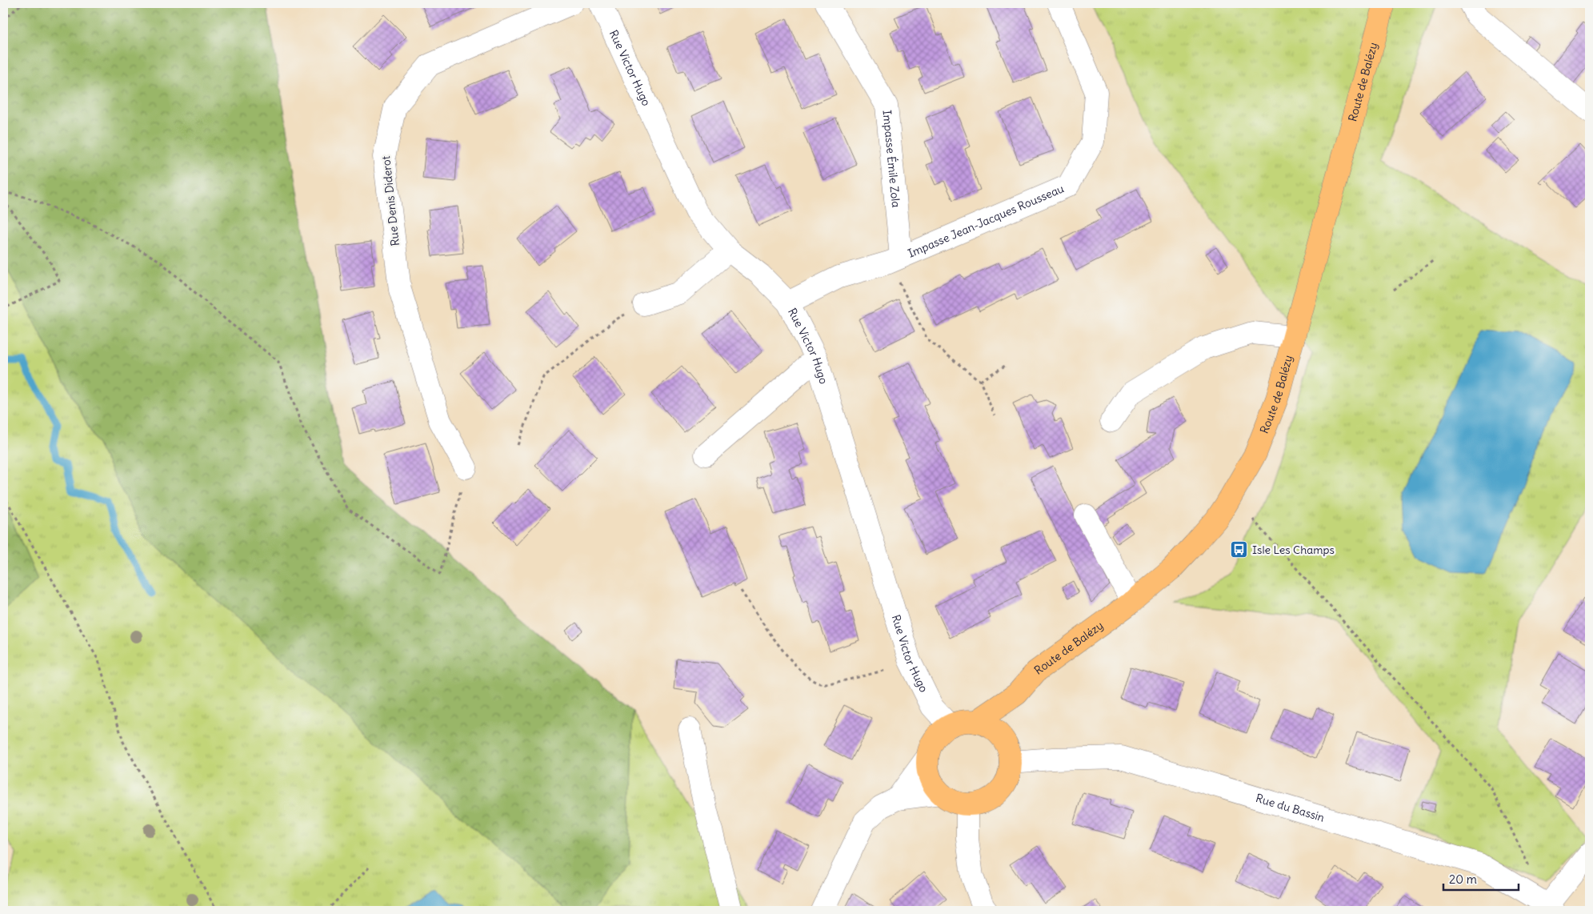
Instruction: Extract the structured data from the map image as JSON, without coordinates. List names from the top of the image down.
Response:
{
  "streets": {
    "main road": ["Route de Balézy"],
    "street": [
      "Rue Victor Hugo",
      "Impasse Émile Zola",
      "Rue Denis Diderot",
      "Impasse Jean-Jacques Rousseau",
      "Rue du Bassin"
    ]
  },
  "crossings": [
    ["Rue Victor Hugo", "Route de Balézy"],
    ["Rue Victor Hugo", "Impasse Jean-Jacques Rousseau"],
    ["Rue Victor Hugo", "Rue du Bassin"],
    ["Route de Balézy", "Rue du Bassin"],
    ["Impasse Émile Zola", "Impasse Jean-Jacques Rousseau"]
  ],
  "places": {
    "bus stop": ["Isle Les Champs"]
  },
  "scale_bar": "20 m"
}
